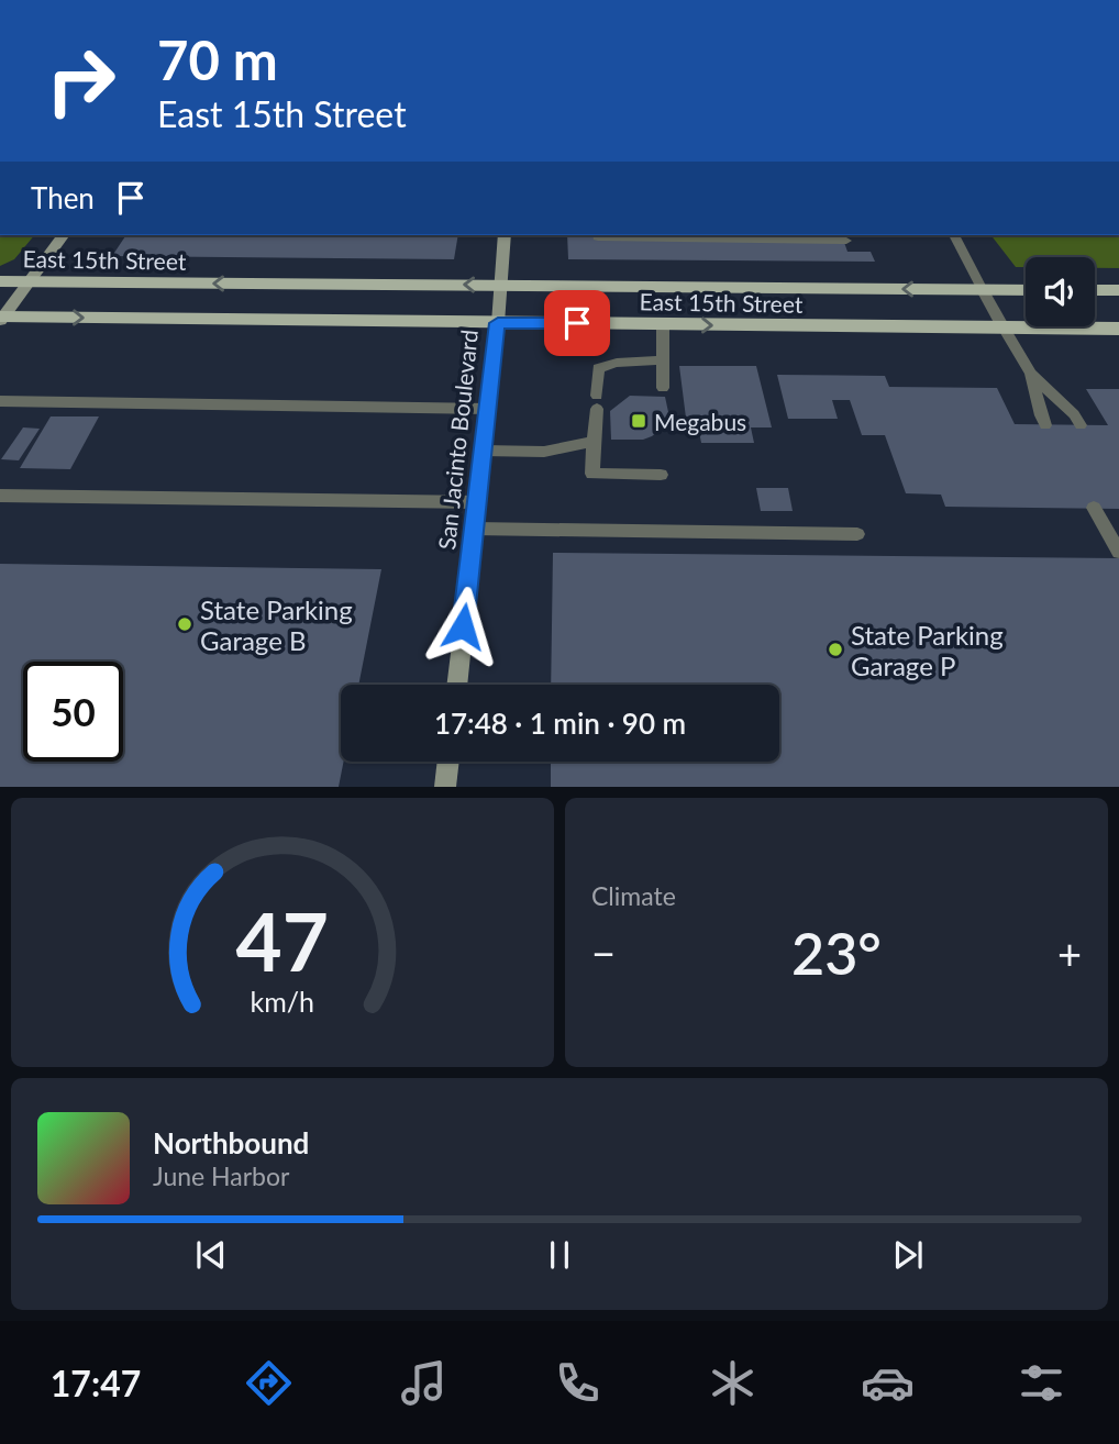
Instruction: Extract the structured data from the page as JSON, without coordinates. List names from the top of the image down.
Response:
{
  "streets": {
    "main road": ["East 15th Street", "San Jacinto Boulevard"]
  },
  "crossings": [
    ["East 15th Street", "San Jacinto Boulevard"]
  ],
  "places": {
    "transit": ["Megabus"],
    "other": ["State Parking Garage B", "State Parking Garage P"]
  },
  "page": {
    "turn": ["70 m", "East 15th Street"],
    "then": "Then",
    "limit": "50",
    "trip": "17:48 · 1 min · 90 m",
    "tile": "Climate",
    "heat": ["−", "23°", "+"],
    "song": ["Northbound", "June Harbor"],
    "tabs": "17:47",
    "gauge": ["47", "km/h"]
  }
}
